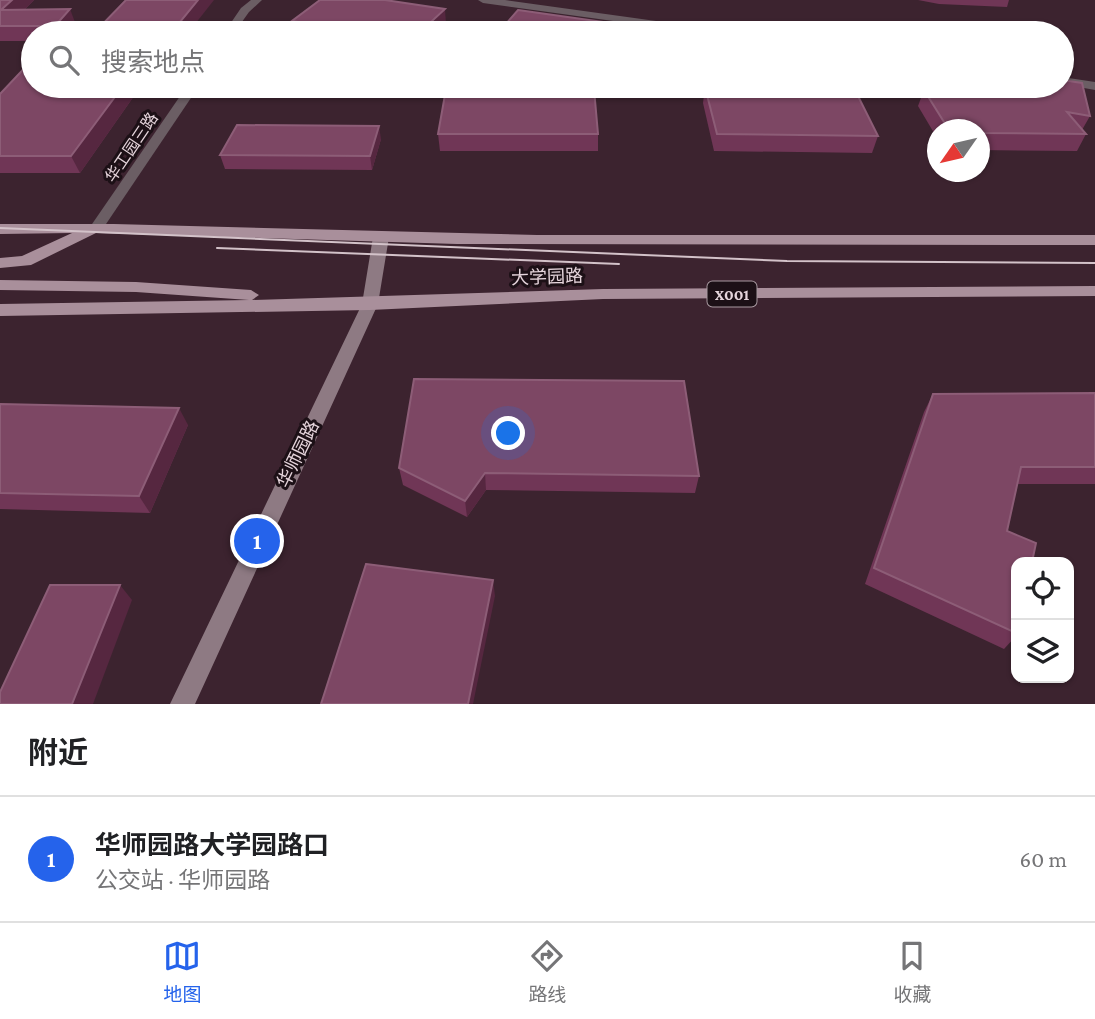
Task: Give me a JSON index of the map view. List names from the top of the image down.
{
  "streets": {
    "main road": ["大学园路", "X001", "华师园路"],
    "street": ["华工园三路"]
  },
  "crossings": [
    ["华工园三路", "大学园路"],
    ["大学园路", "华师园路"]
  ],
  "north": "bottom left",
  "page": {
    "search": "搜索地点",
    "pins": "1",
    "heading": "附近",
    "list": [
      {
        "mark": "1",
        "name": "华师园路大学园路口",
        "note": "公交站 · 华师园路",
        "value": "60 m"
      }
    ],
    "nav": ["地图", "路线", "收藏"]
  }
}
